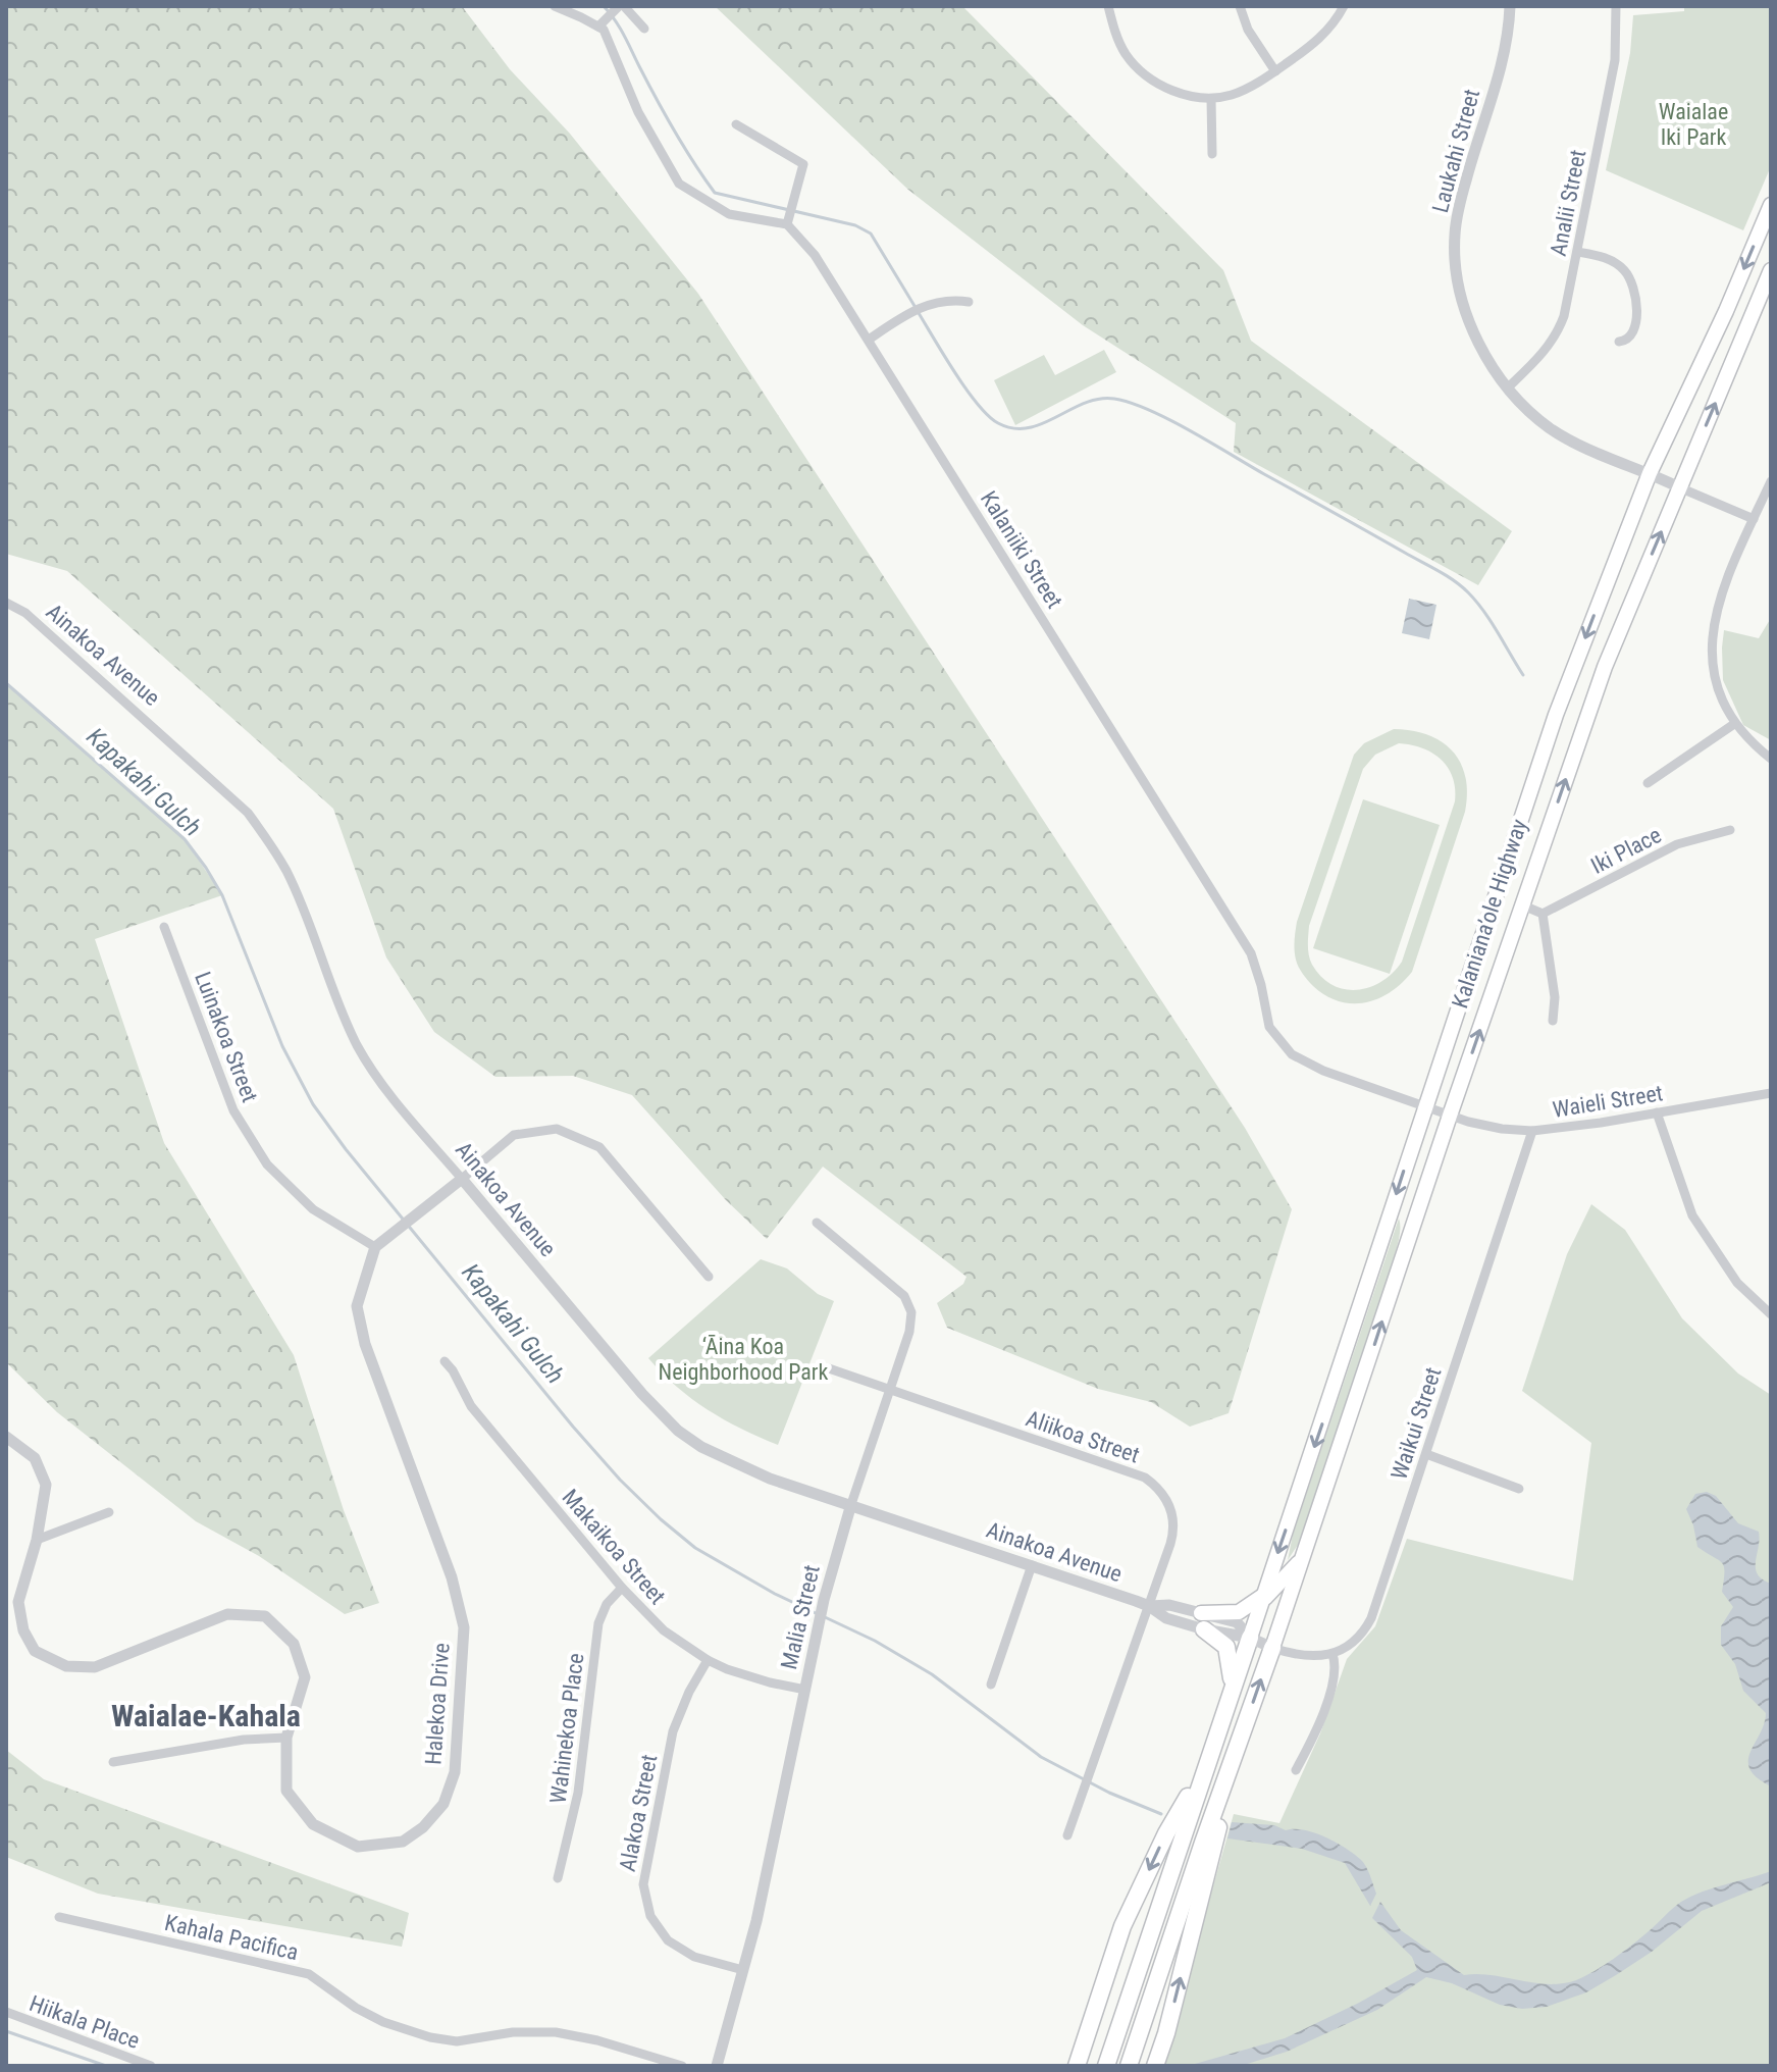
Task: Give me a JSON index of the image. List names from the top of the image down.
{
  "streets": {
    "highway": ["Kalaniana’ole Highway"],
    "street": [
      "Laukahi Street",
      "Analii Street",
      "Kalaniiki Street",
      "Ainakoa Avenue",
      "Iki Place",
      "Luinakoa Street",
      "Waieli Street",
      "Waikui Street",
      "Aliikoa Street",
      "Makaikoa Street",
      "Malia Street",
      "Halekoa Drive",
      "Wahinekoa Place",
      "Alakoa Street",
      "Kahala Pacifica",
      "Hiikala Place"
    ]
  },
  "crossings": [
    ["Laukahi Street", "Analii Street"],
    ["Laukahi Street", "Kalaniana’ole Highway"],
    ["Kalaniiki Street", "Kalaniana’ole Highway"],
    ["Kalaniiki Street", "Waieli Street"],
    ["Ainakoa Avenue", "Kalaniana’ole Highway"],
    ["Ainakoa Avenue", "Aliikoa Street"],
    ["Ainakoa Avenue", "Malia Street"],
    ["Kalaniana’ole Highway", "Waieli Street"],
    ["Luinakoa Street", "Halekoa Drive"],
    ["Waieli Street", "Waikui Street"],
    ["Aliikoa Street", "Malia Street"],
    ["Makaikoa Street", "Malia Street"],
    ["Makaikoa Street", "Wahinekoa Place"],
    ["Makaikoa Street", "Alakoa Street"],
    ["Malia Street", "Alakoa Street"]
  ],
  "districts": ["Waialae-Kahala"],
  "water": ["Kapakahi Gulch"],
  "parks": ["Waialae Iki Park", "‘Āina Koa Neighborhood Park"]
}
